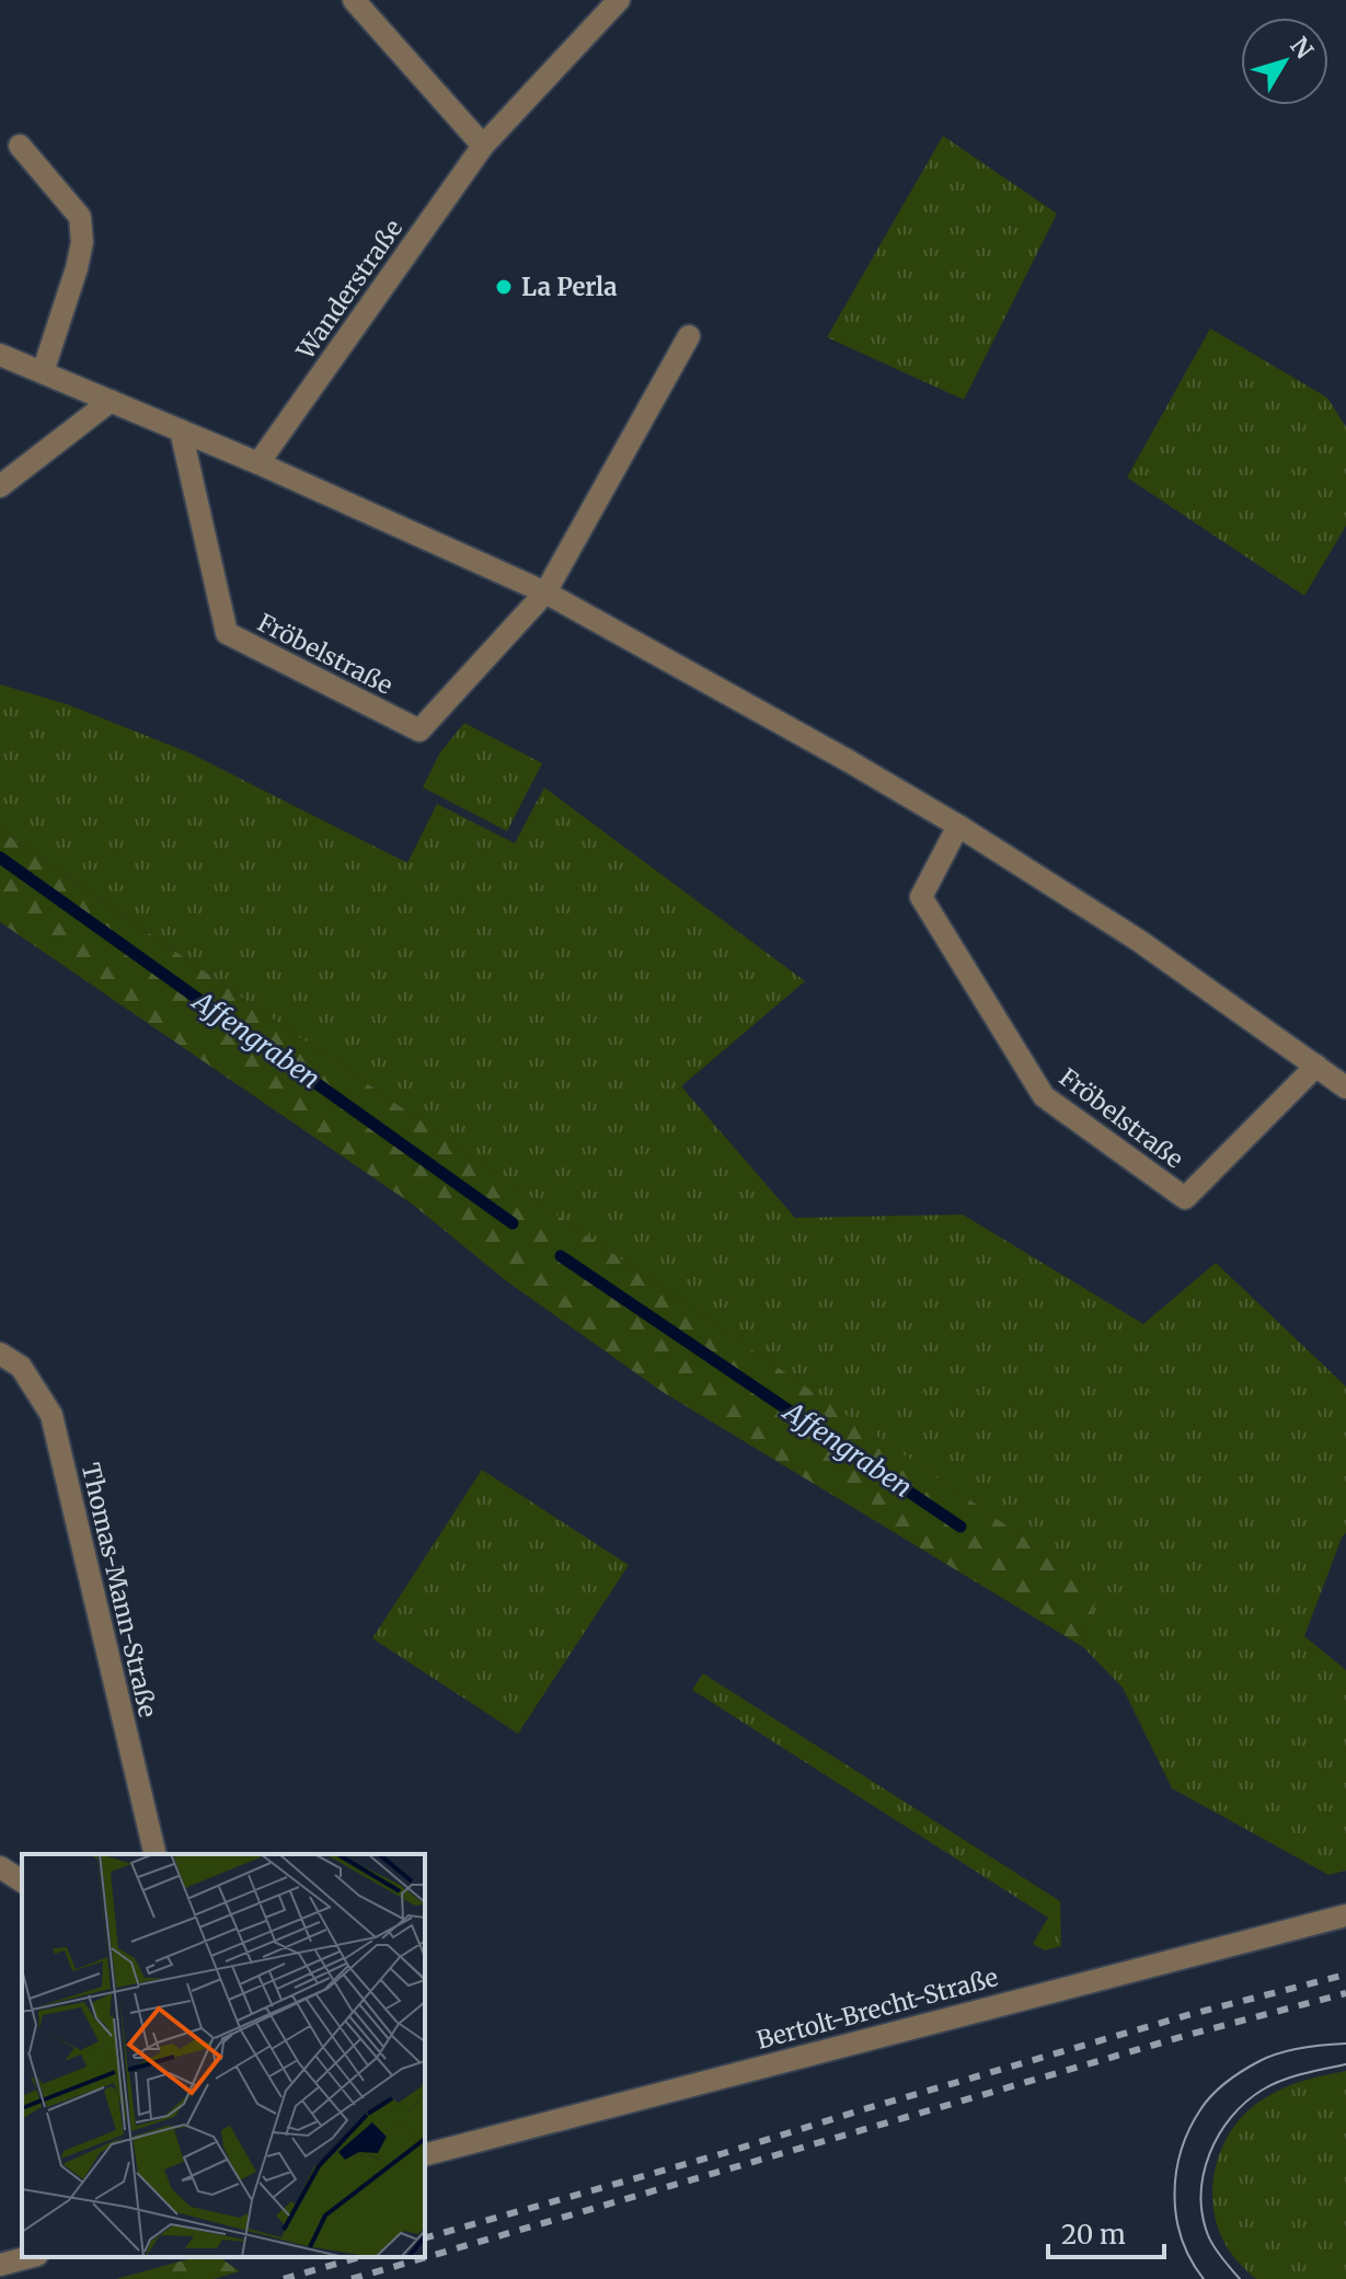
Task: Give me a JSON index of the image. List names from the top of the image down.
{
  "streets": {
    "street": [
      "Wanderstraße",
      "Fröbelstraße",
      "Thomas-Mann-Straße",
      "Bertolt-Brecht-Straße"
    ]
  },
  "water": ["Affengraben"],
  "places": ["La Perla"],
  "scale_bar": "20 m",
  "north": "top right"
}
